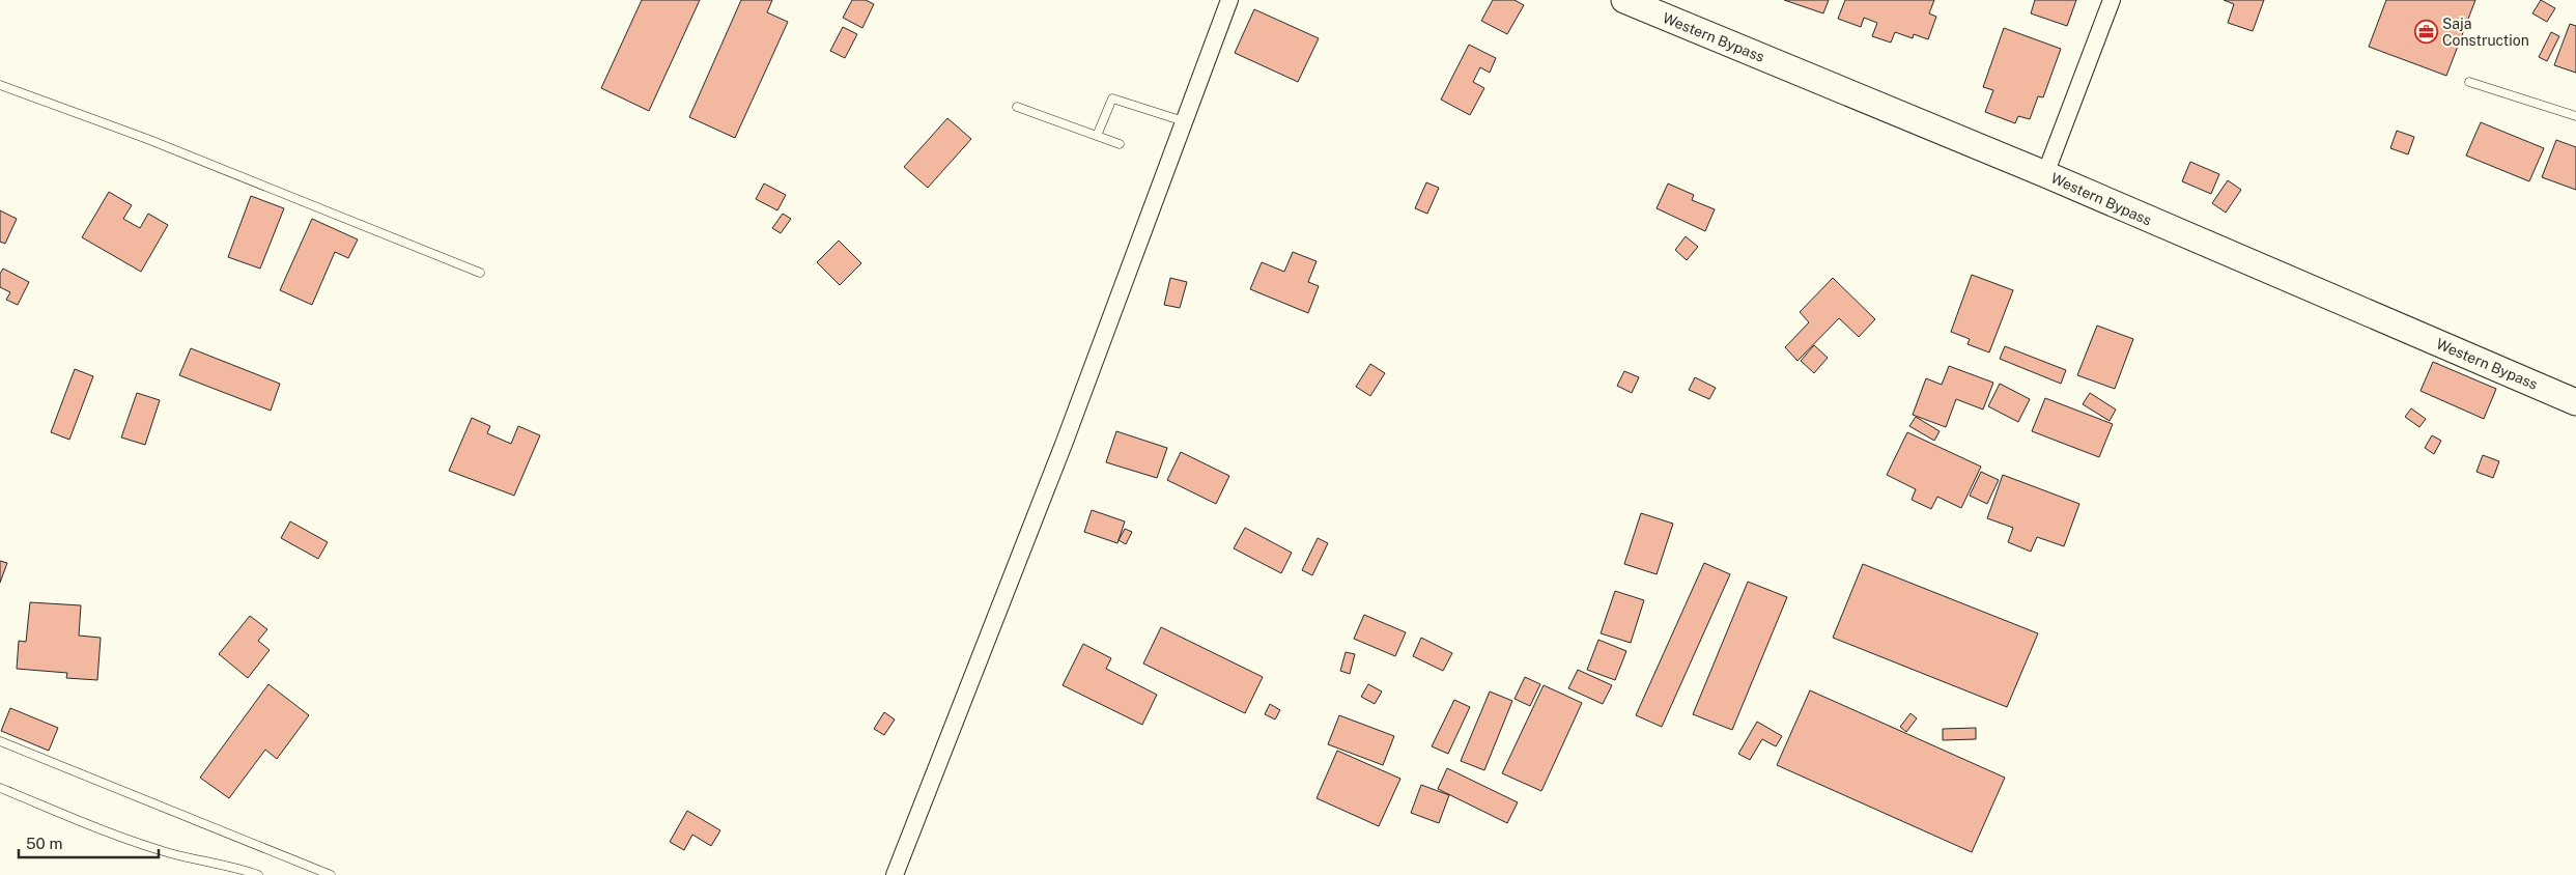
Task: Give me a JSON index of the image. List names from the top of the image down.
{
  "streets": {
    "main road": ["Western Bypass"]
  },
  "places": {
    "office": ["Saja Construction"]
  },
  "scale_bar": "50 m"
}
